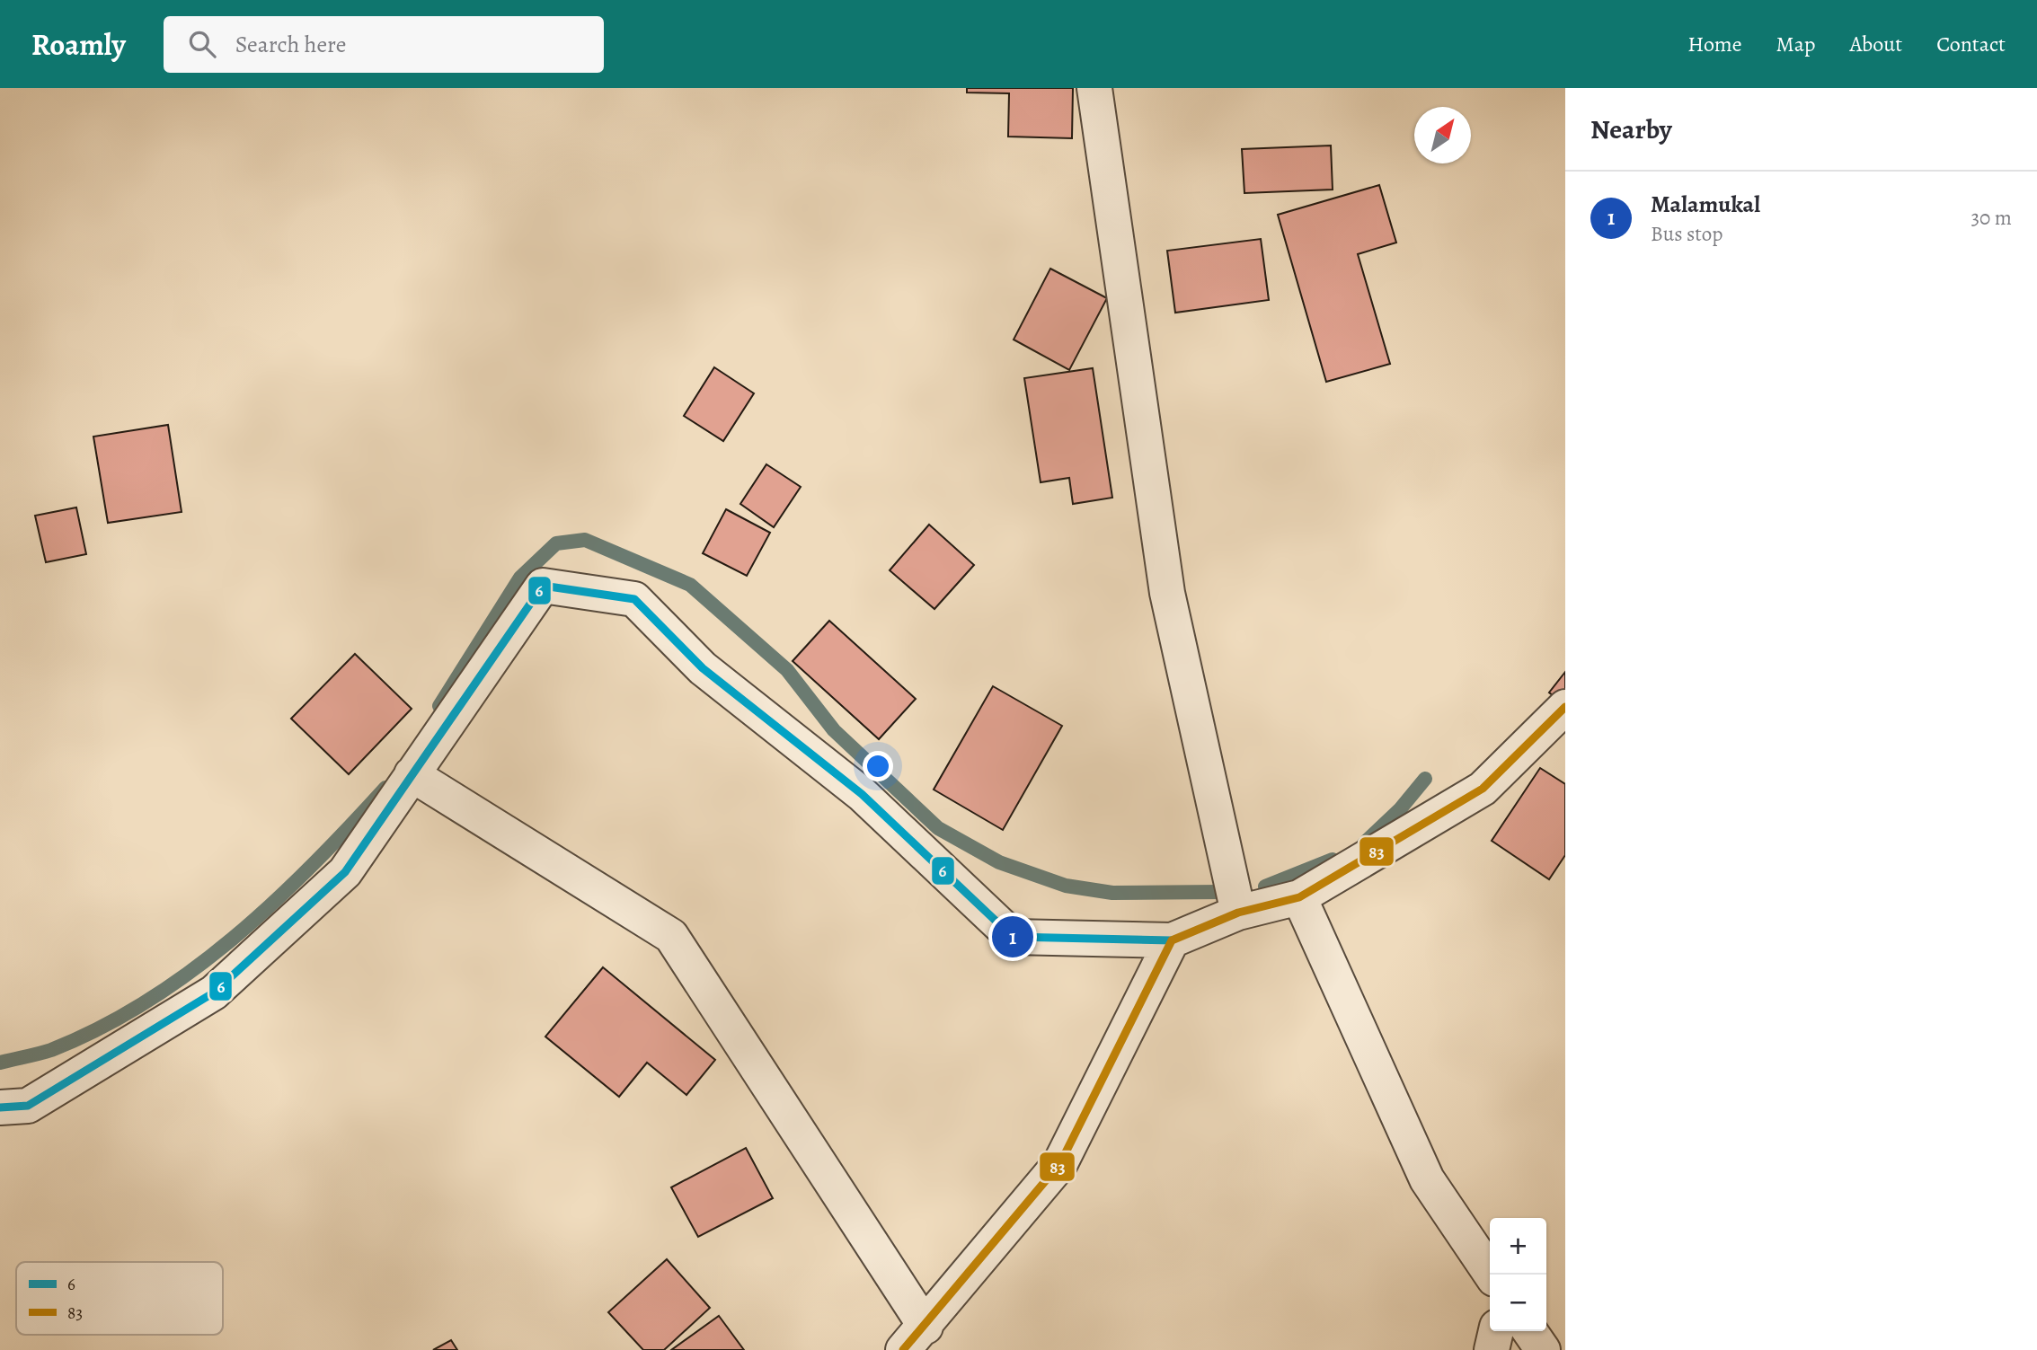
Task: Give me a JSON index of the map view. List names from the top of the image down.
{
  "lines": ["transit line 6", "transit line 83"],
  "legend": ["6", "83"],
  "north": "top right",
  "page": {
    "header": "Roamly",
    "search": "Search here",
    "nav": [
      "Home",
      "Map",
      "About",
      "Contact"
    ],
    "heading": "Nearby",
    "list": [
      {
        "mark": "1",
        "name": "Malamukal",
        "note": "Bus stop",
        "value": "30 m"
      }
    ],
    "pins": "1",
    "map_buttons": ["+", "−"]
  }
}
